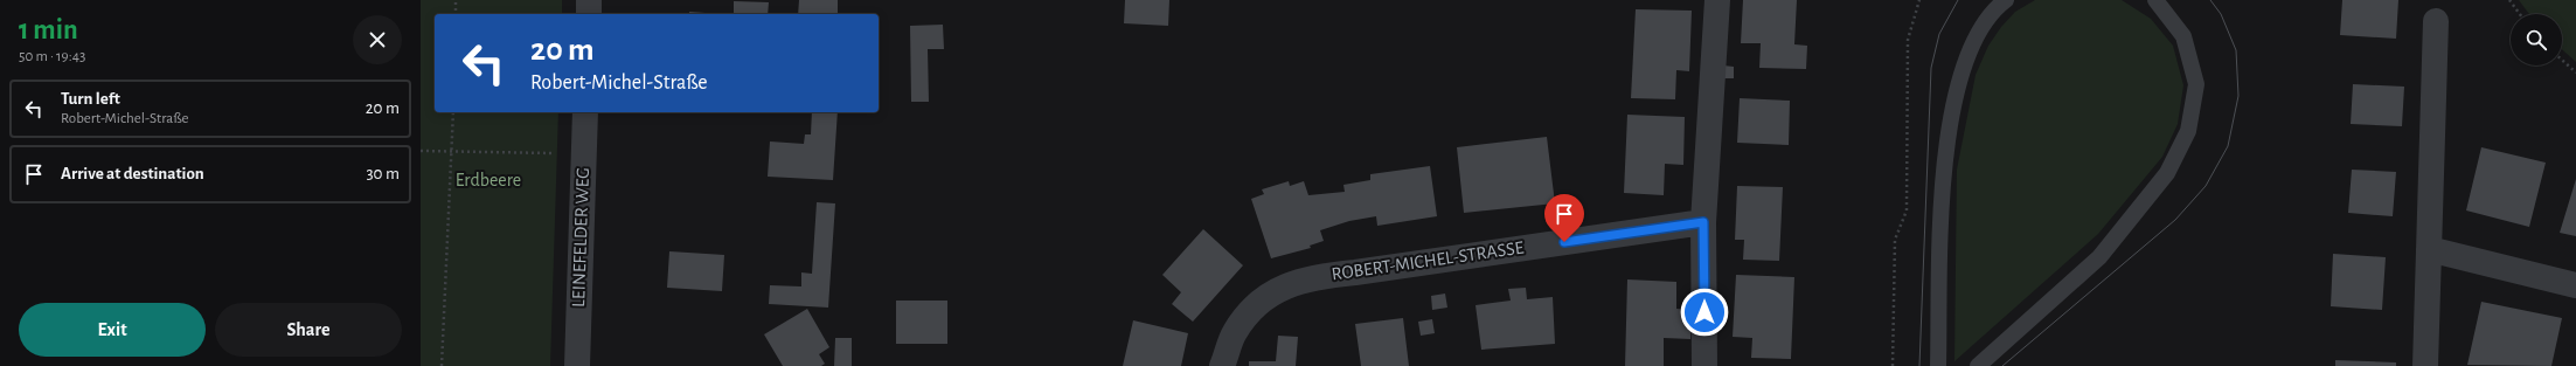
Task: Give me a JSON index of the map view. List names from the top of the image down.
{
  "streets": {
    "street": ["LEINEFELDER WEG", "ROBERT-MICHEL-STRASSE"]
  },
  "parks": ["Erdbeere"],
  "page": {
    "heading": ["1 min", "50 m · 19:43"],
    "turn": ["20 m", "Robert-Michel-Straße"],
    "list": [
      {
        "name": "Turn left",
        "note": "Robert-Michel-Straße",
        "value": "20 m"
      },
      {
        "name": "Arrive at destination",
        "value": "30 m"
      }
    ],
    "buttons": ["Exit", "Share"]
  }
}
